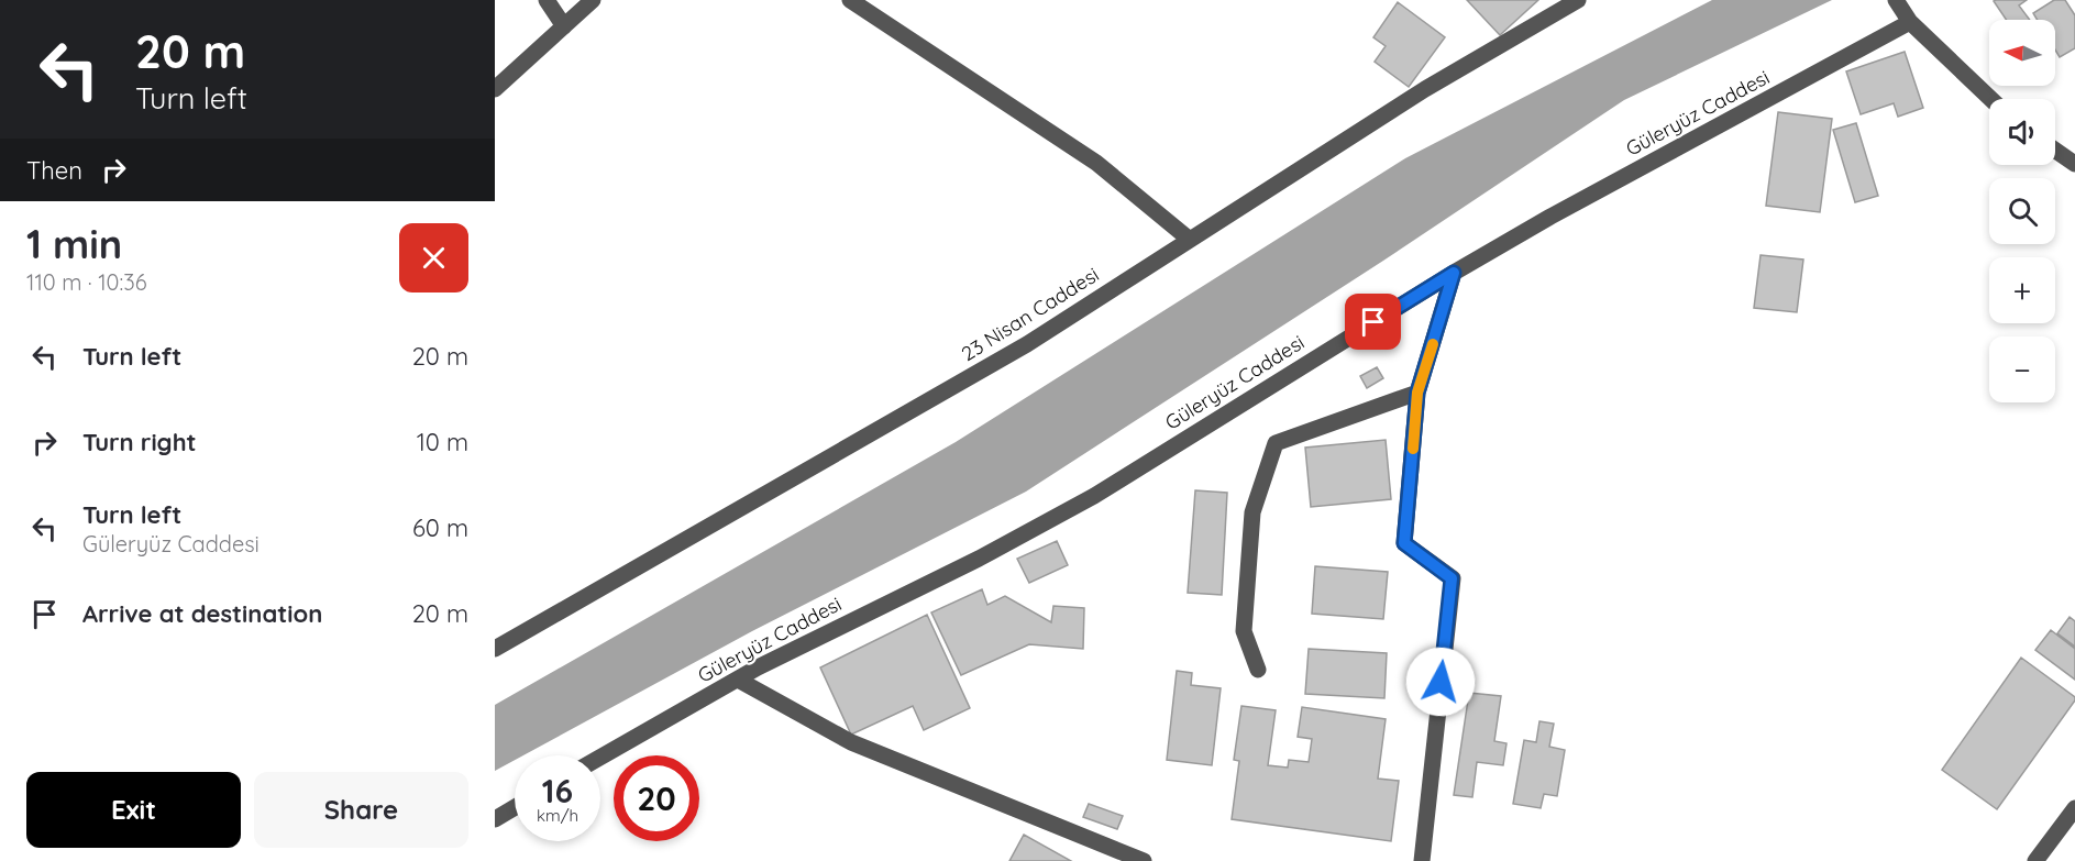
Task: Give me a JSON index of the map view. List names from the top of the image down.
{
  "streets": {
    "street": ["Güleryüz Caddesi", "23 Nisan Caddesi"]
  },
  "north": "left",
  "page": {
    "turn": ["20 m", "Turn left"],
    "map_buttons": ["+", "−"],
    "then": "Then",
    "heading": ["1 min", "110 m · 10:36"],
    "list": [
      {
        "name": "Turn left",
        "value": "20 m"
      },
      {
        "name": "Turn right",
        "value": "10 m"
      },
      {
        "name": "Turn left",
        "note": "Güleryüz Caddesi",
        "value": "60 m"
      },
      {
        "name": "Arrive at destination",
        "value": "20 m"
      }
    ],
    "speed": "16 km/h",
    "limit": "20",
    "buttons": ["Exit", "Share"]
  }
}
